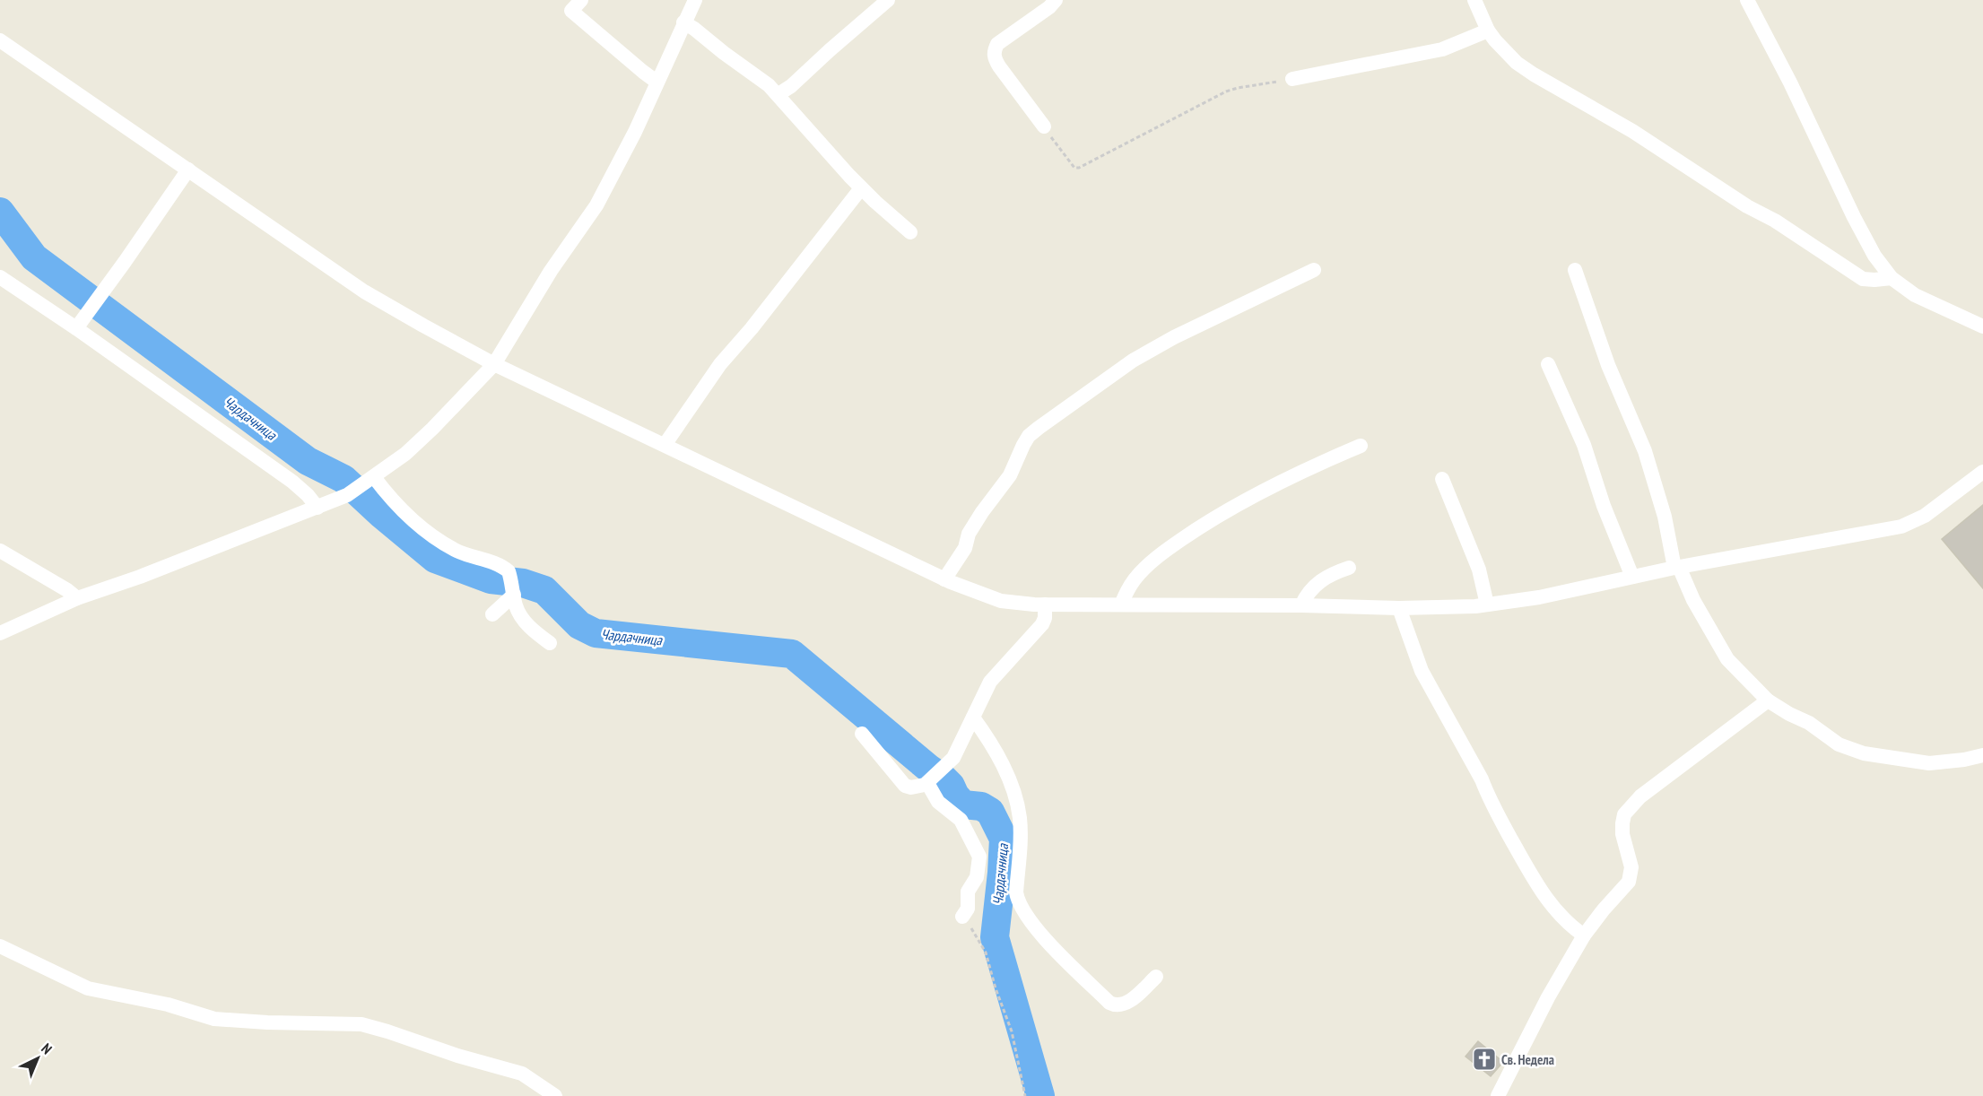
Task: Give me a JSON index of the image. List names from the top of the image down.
{
  "water": ["Чардачница"],
  "places": {
    "church": ["Св. Недела"]
  },
  "north": "top right"
}
